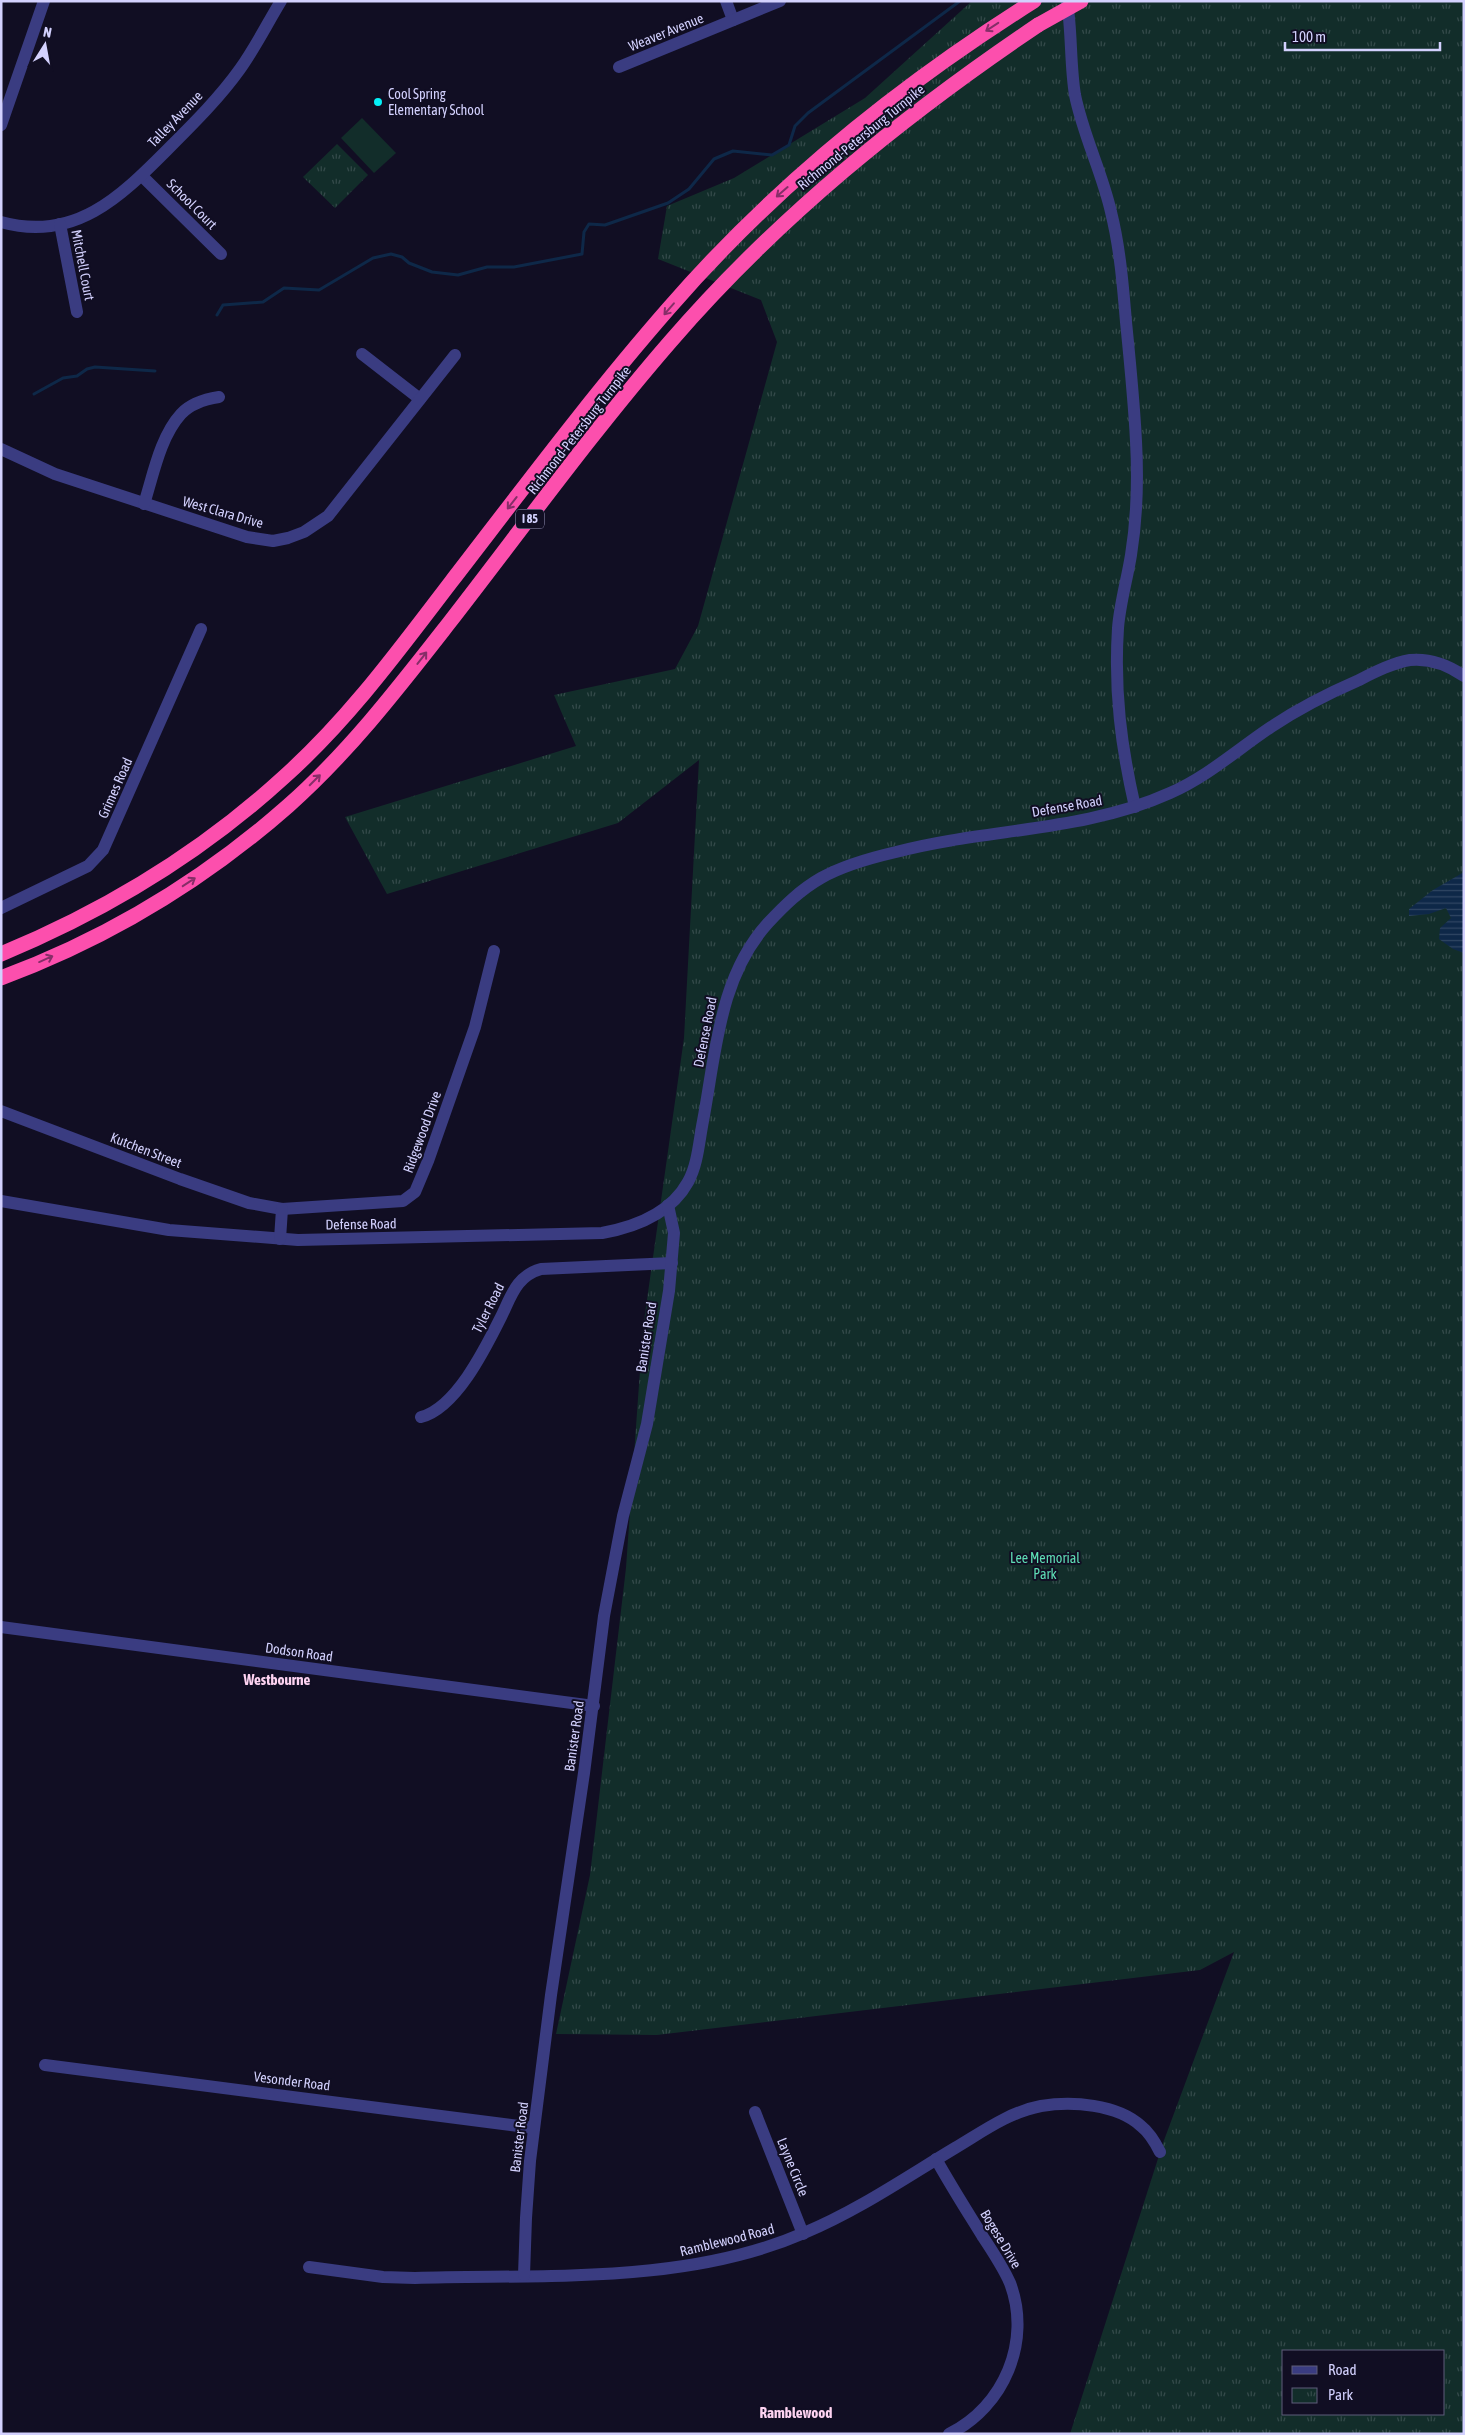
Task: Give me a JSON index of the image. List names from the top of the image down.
{
  "streets": {
    "highway": ["Richmond-Petersburg Turnpike", "I 85"],
    "street": [
      "Weaver Avenue",
      "Talley Avenue",
      "School Court",
      "Mitchell Court",
      "West Clara Drive",
      "Grimes Road",
      "Defense Road",
      "Ridgewood Drive",
      "Kutchen Street",
      "Tyler Road",
      "Banister Road",
      "Dodson Road",
      "Vesonder Road",
      "Layne Circle",
      "Bogese Drive",
      "Ramblewood Road"
    ]
  },
  "crossings": [
    ["Talley Avenue", "School Court"],
    ["Talley Avenue", "Mitchell Court"],
    ["Defense Road", "Banister Road"],
    ["Ridgewood Drive", "Kutchen Street"],
    ["Tyler Road", "Banister Road"],
    ["Banister Road", "Dodson Road"],
    ["Banister Road", "Vesonder Road"],
    ["Banister Road", "Ramblewood Road"],
    ["Layne Circle", "Ramblewood Road"],
    ["Bogese Drive", "Ramblewood Road"]
  ],
  "districts": ["Westbourne", "Ramblewood"],
  "parks": ["Lee Memorial Park"],
  "places": ["Cool Spring Elementary School"],
  "legend": ["Road", "Park"],
  "scale_bar": "100 m",
  "north": "top"
}
